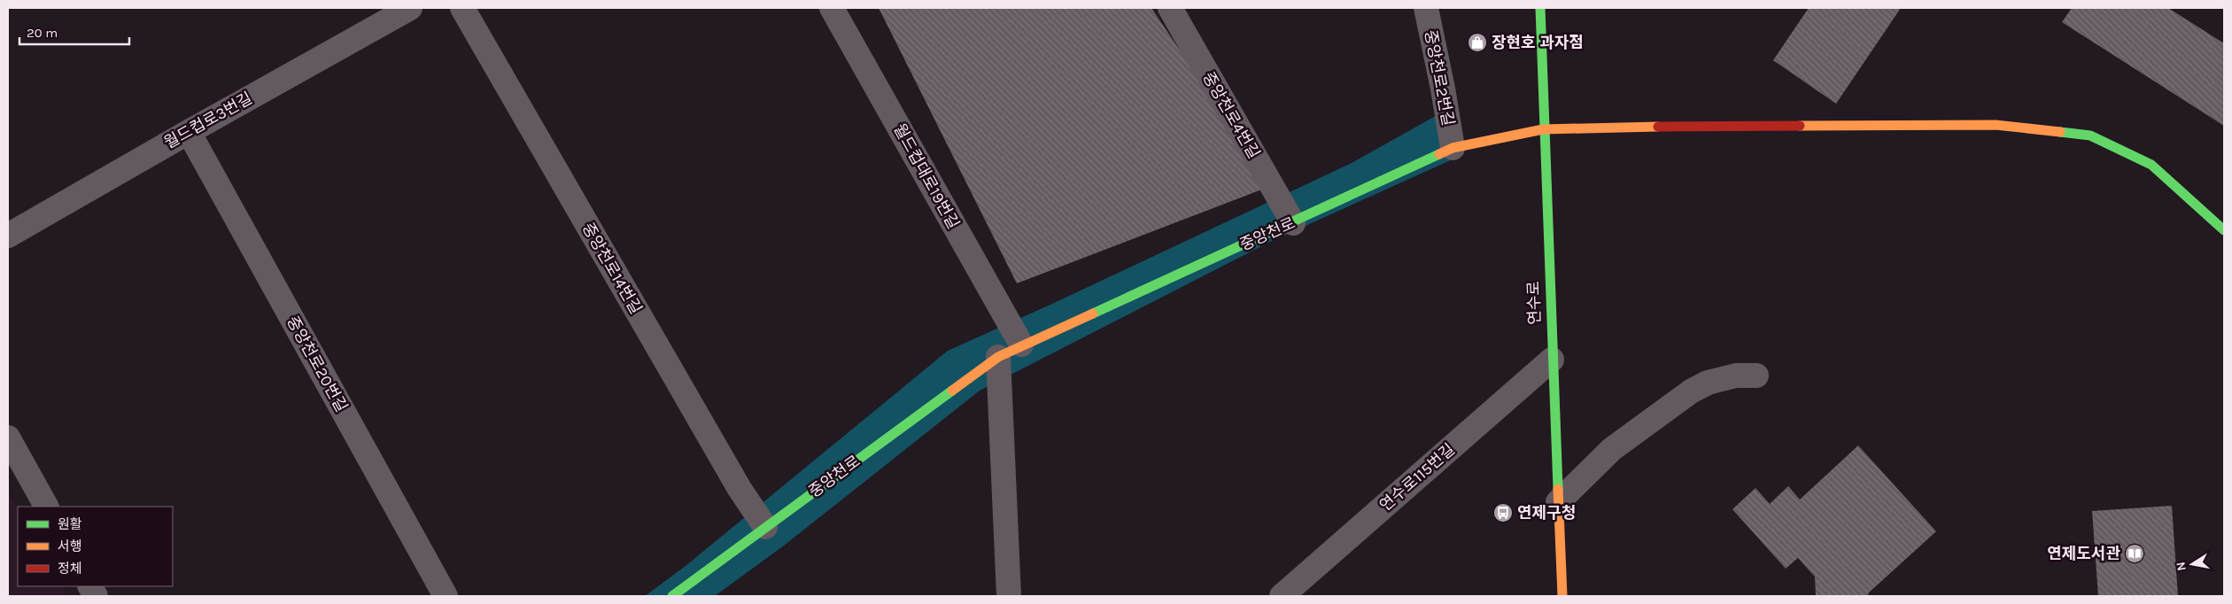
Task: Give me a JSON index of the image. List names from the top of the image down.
{
  "streets": {
    "street": [
      "중앙천로2번길",
      "중앙천로4번길",
      "월드컵로3번길",
      "월드컵대로19번길",
      "중앙천로",
      "중앙천로14번길",
      "연수로",
      "중앙천로20번길",
      "연수로115번길"
    ]
  },
  "crossings": [
    ["중앙천로2번길", "중앙천로"],
    ["중앙천로4번길", "중앙천로"],
    ["월드컵로3번길", "중앙천로20번길"],
    ["월드컵대로19번길", "중앙천로"],
    ["중앙천로", "중앙천로14번길"],
    ["중앙천로", "연수로"],
    ["연수로", "연수로115번길"]
  ],
  "places": {
    "shop": ["장현호 과자점"],
    "bus stop": ["연제구청"],
    "library": ["연제도서관"]
  },
  "legend": ["원활", "서행", "정체"],
  "scale_bar": "20 m",
  "north": "left"
}
